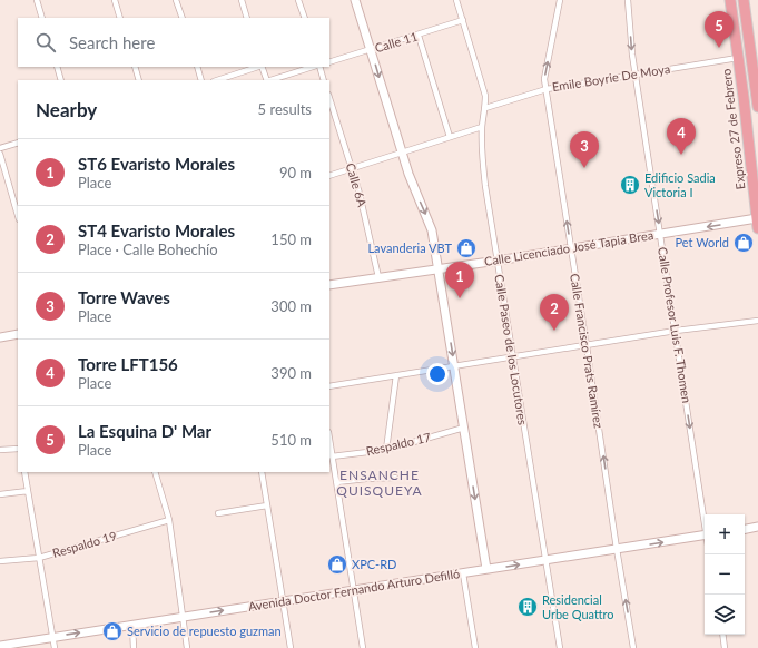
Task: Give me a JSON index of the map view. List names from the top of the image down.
{
  "streets": {
    "highway": ["Expreso 27 de Febrero"],
    "street": [
      "Calle 11",
      "Emile Boyrie De Moya",
      "Calle 6A",
      "Calle Licenciado José Tapia Brea",
      "Calle Profesor Luis F. Thomen",
      "Calle Paseo de los Locutores",
      "Calle Francisco Prats Ramírez",
      "Respaldo 17",
      "Respaldo 19",
      "Avenida Doctor Fernando Arturo Defilló"
    ]
  },
  "crossings": [
    ["Calle 11", "Calle Paseo de los Locutores"],
    ["Emile Boyrie De Moya", "Expreso 27 de Febrero"],
    ["Emile Boyrie De Moya", "Calle Profesor Luis F. Thomen"],
    ["Emile Boyrie De Moya", "Calle Paseo de los Locutores"],
    ["Emile Boyrie De Moya", "Calle Francisco Prats Ramírez"],
    ["Expreso 27 de Febrero", "Calle Licenciado José Tapia Brea"],
    ["Calle 6A", "Calle Licenciado José Tapia Brea"],
    ["Calle Licenciado José Tapia Brea", "Calle Profesor Luis F. Thomen"],
    ["Calle Licenciado José Tapia Brea", "Calle Paseo de los Locutores"],
    ["Calle Licenciado José Tapia Brea", "Calle Francisco Prats Ramírez"],
    ["Calle Paseo de los Locutores", "Avenida Doctor Fernando Arturo Defilló"],
    ["Calle Francisco Prats Ramírez", "Avenida Doctor Fernando Arturo Defilló"]
  ],
  "one_way": ["Calle Profesor Luis F. Thomen", "Calle Francisco Prats Ramírez", "Avenida Doctor Fernando Arturo Defilló"],
  "districts": ["ENSANCHE QUISQUEYA"],
  "places": {
    "building": ["Edificio Sadia Victoria I", "Residencial Urbe Quattro"],
    "shop": [
      "Pet World",
      "Lavanderia VBT",
      "XPC-RD",
      "Servicio de repuesto guzman"
    ]
  },
  "page": {
    "pins": [
      "5",
      "4",
      "3",
      "1",
      "2"
    ],
    "search": "Search here",
    "heading": ["Nearby", "5 results"],
    "list": [
      {
        "mark": "1",
        "name": "ST6 Evaristo Morales",
        "note": "Place",
        "value": "90 m"
      },
      {
        "mark": "2",
        "name": "ST4 Evaristo Morales",
        "note": "Place · Calle Bohechío",
        "value": "150 m"
      },
      {
        "mark": "3",
        "name": "Torre Waves",
        "note": "Place",
        "value": "300 m"
      },
      {
        "mark": "4",
        "name": "Torre LFT156",
        "note": "Place",
        "value": "390 m"
      },
      {
        "mark": "5",
        "name": "La Esquina D' Mar",
        "note": "Place",
        "value": "510 m"
      }
    ],
    "map_buttons": ["+", "−"]
  }
}
